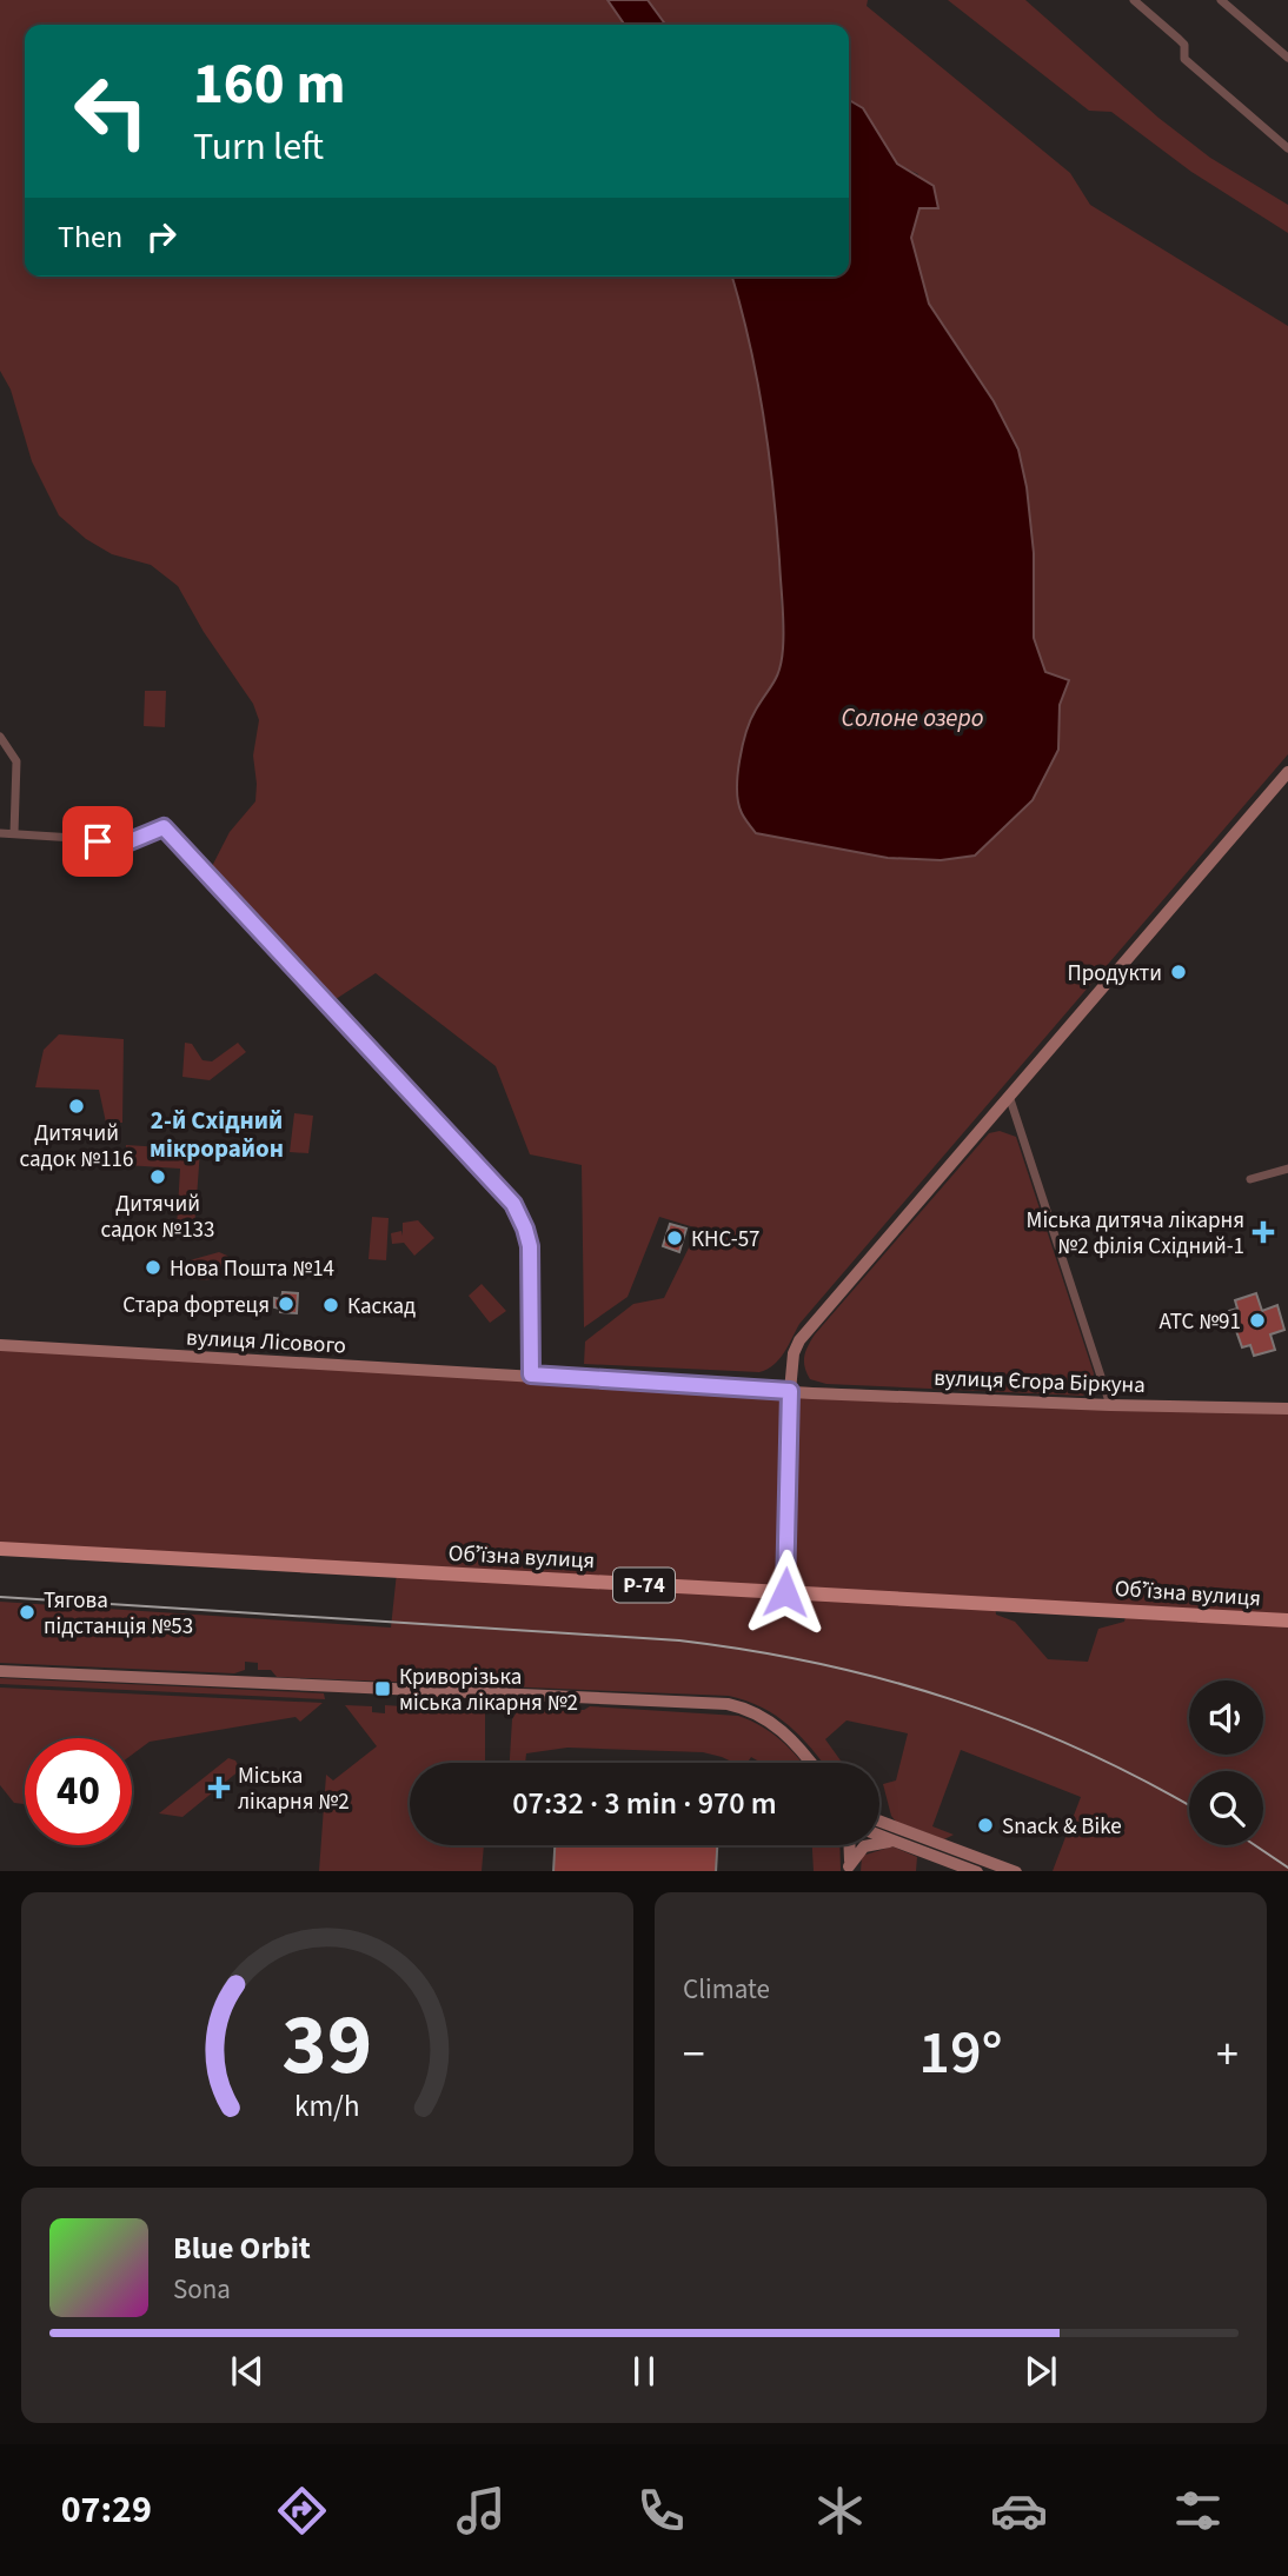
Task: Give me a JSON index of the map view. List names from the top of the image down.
{
  "streets": {
    "main road": ["Обʼїзна вулиця", "Р-74"],
    "street": ["вулиця Лісового", "вулиця Єгора Біркуна"]
  },
  "crossings": [
    ["вулиця Лісового", "вулиця Єгора Біркуна"]
  ],
  "districts": ["2-й Східний мікрорайон"],
  "water": ["Солоне озеро"],
  "places": {
    "other": [
      "Продукти",
      "Дитячий садок №116",
      "Дитячий садок №133",
      "КНС-57",
      "Нова Пошта №14",
      "Стара фортеця",
      "Каскад",
      "АТС №91",
      "Тягова підстанція №53",
      "Snack & Bike"
    ],
    "health": ["Міська дитяча лікарня №2 філія Східний-1", "Міська лікарня №2"],
    "transit": ["Криворізька міська лікарня №2"]
  },
  "page": {
    "turn": ["160 m", "Turn left"],
    "then": "Then",
    "limit": "40",
    "trip": "07:32 · 3 min · 970 m",
    "tile": "Climate",
    "heat": ["−", "19°", "+"],
    "song": ["Blue Orbit", "Sona"],
    "tabs": "07:29",
    "gauge": ["39", "km/h"]
  }
}
